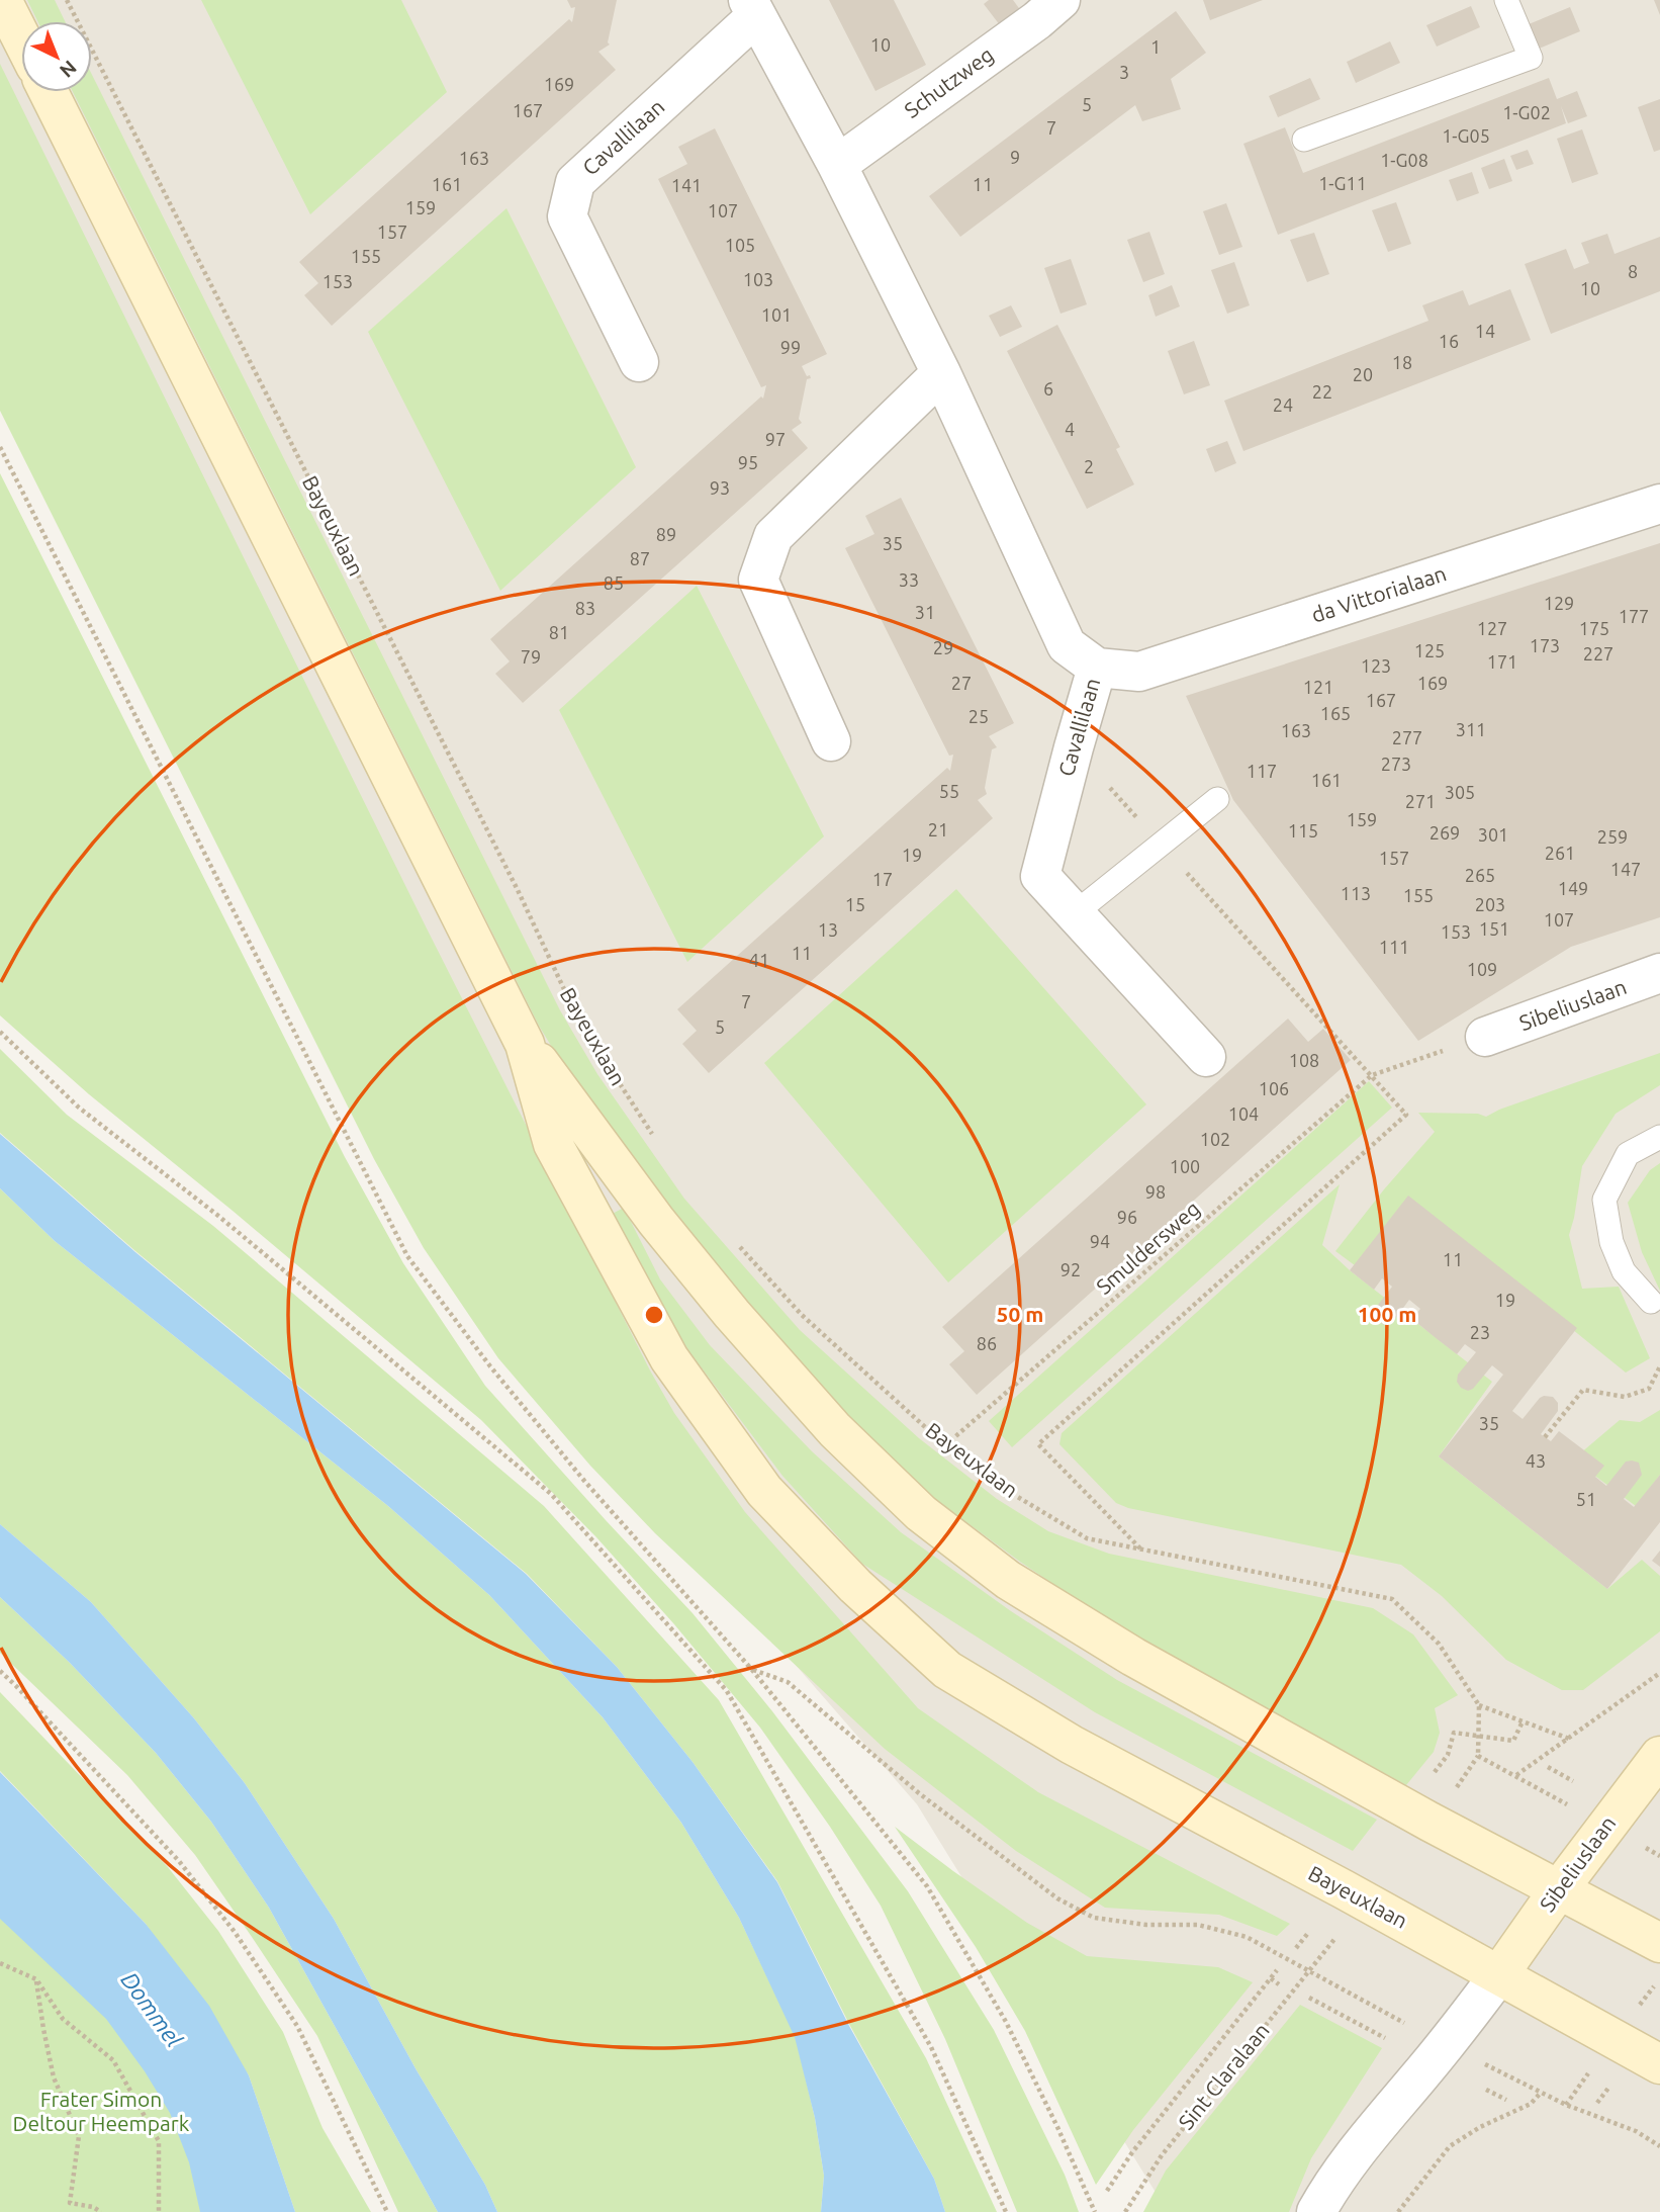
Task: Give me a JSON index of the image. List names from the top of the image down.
{
  "streets": {
    "main road": ["Bayeuxlaan", "Sibeliuslaan"],
    "street": ["Schutzweg", "Cavallilaan", "da Vittorialaan"],
    "path": ["Smuldersweg", "Sint Claralaan"]
  },
  "crossings": [
    ["Schutzweg", "Cavallilaan"],
    ["Cavallilaan", "da Vittorialaan"],
    ["Bayeuxlaan", "Sibeliuslaan"],
    ["Bayeuxlaan", "Smuldersweg"],
    ["Sibeliuslaan", "Smuldersweg"]
  ],
  "water": ["Dommel"],
  "parks": ["Frater Simon Deltour Heempark"],
  "house_numbers": [
    "10",
    "1",
    "3",
    "169",
    "5",
    "167",
    "1-G02",
    "7",
    "1-G05",
    "9",
    "163",
    "1-G08",
    "1-G11",
    "161",
    "11",
    "141",
    "159",
    "107",
    "157",
    "105",
    "155",
    "8",
    "103",
    "153",
    "10",
    "101",
    "14",
    "16",
    "99",
    "18",
    "20",
    "6",
    "22",
    "24",
    "4",
    "97",
    "95",
    "2",
    "93",
    "89",
    "35",
    "87",
    "33",
    "85",
    "129",
    "83",
    "31",
    "177",
    "127",
    "175",
    "81",
    "173",
    "29",
    "125",
    "227",
    "79",
    "171",
    "123",
    "27",
    "169",
    "121",
    "167",
    "165",
    "25",
    "311",
    "163",
    "277",
    "273",
    "117",
    "161",
    "55",
    "305",
    "271",
    "159",
    "21",
    "115",
    "269",
    "301",
    "259",
    "261",
    "19",
    "157",
    "147",
    "265",
    "17",
    "149",
    "113",
    "155",
    "15",
    "203",
    "107",
    "151",
    "13",
    "153",
    "111",
    "11",
    "41",
    "109",
    "7",
    "5",
    "108",
    "106",
    "104",
    "102",
    "100",
    "98",
    "96",
    "94",
    "11",
    "92",
    "19",
    "23",
    "86",
    "35",
    "43",
    "51"
  ],
  "north": "bottom right",
  "rings": ["50 m", "100 m"]
}
